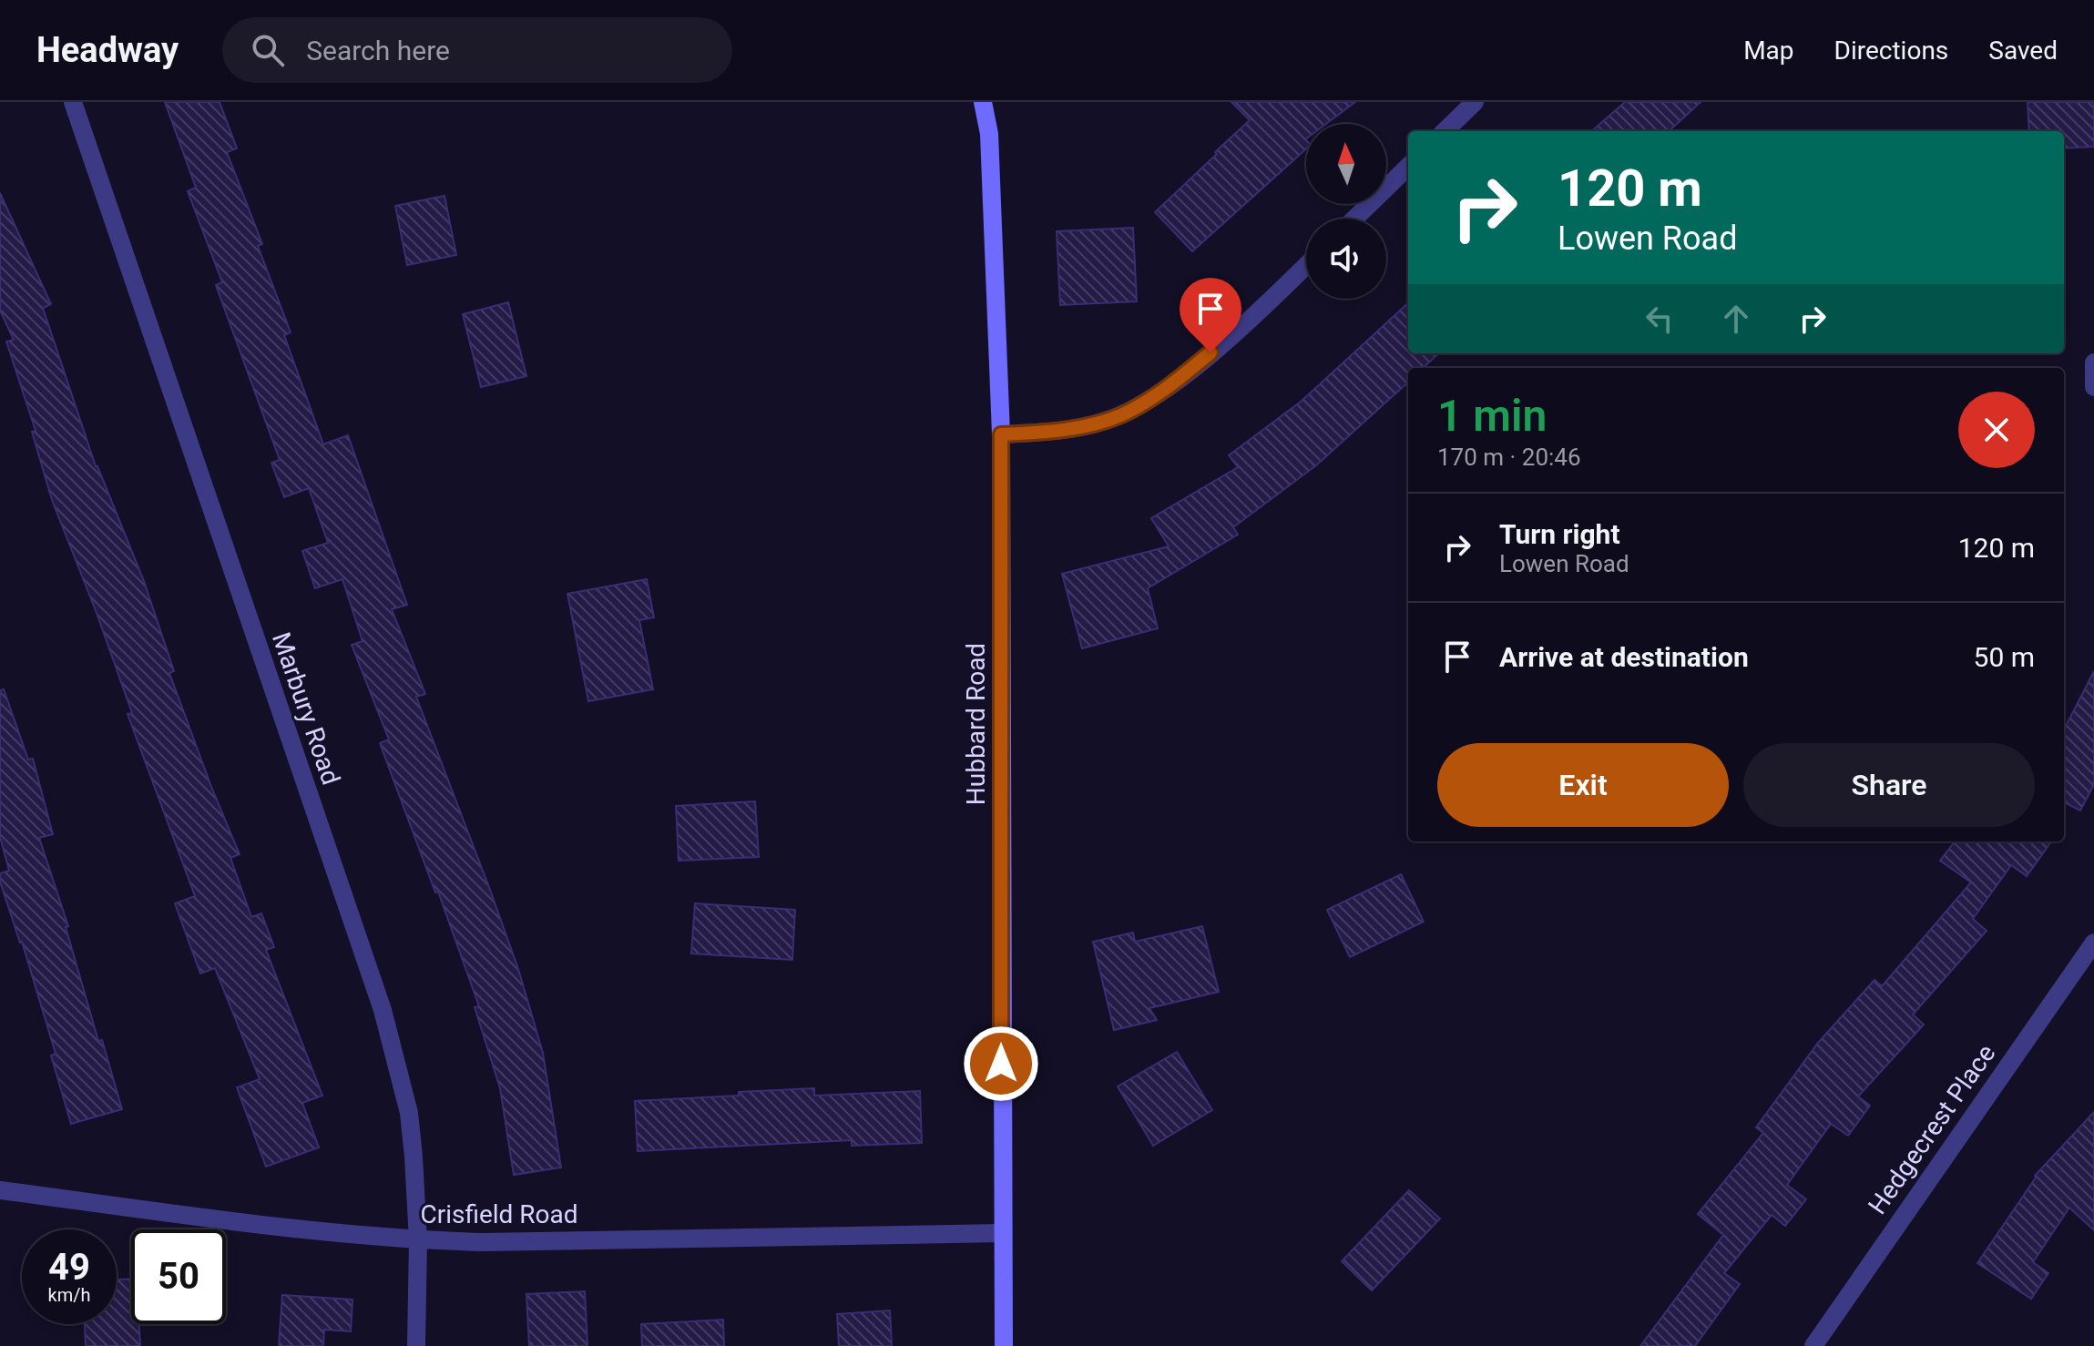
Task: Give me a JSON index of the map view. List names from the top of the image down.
{
  "streets": {
    "main road": ["Hubbard Road"],
    "street": ["Marbury Road", "Hedgecrest Place", "Crisfield Road"]
  },
  "crossings": [
    ["Marbury Road", "Crisfield Road"],
    ["Hubbard Road", "Crisfield Road"]
  ],
  "north": "top",
  "page": {
    "header": "Headway",
    "search": "Search here",
    "nav": ["Map", "Directions", "Saved"],
    "turn": ["120 m", "Lowen Road"],
    "heading": ["1 min", "170 m · 20:46"],
    "list": [
      {
        "name": "Turn right",
        "note": "Lowen Road",
        "value": "120 m"
      },
      {
        "name": "Arrive at destination",
        "value": "50 m"
      }
    ],
    "buttons": ["Exit", "Share"],
    "speed": "49 km/h",
    "limit": "50"
  }
}
